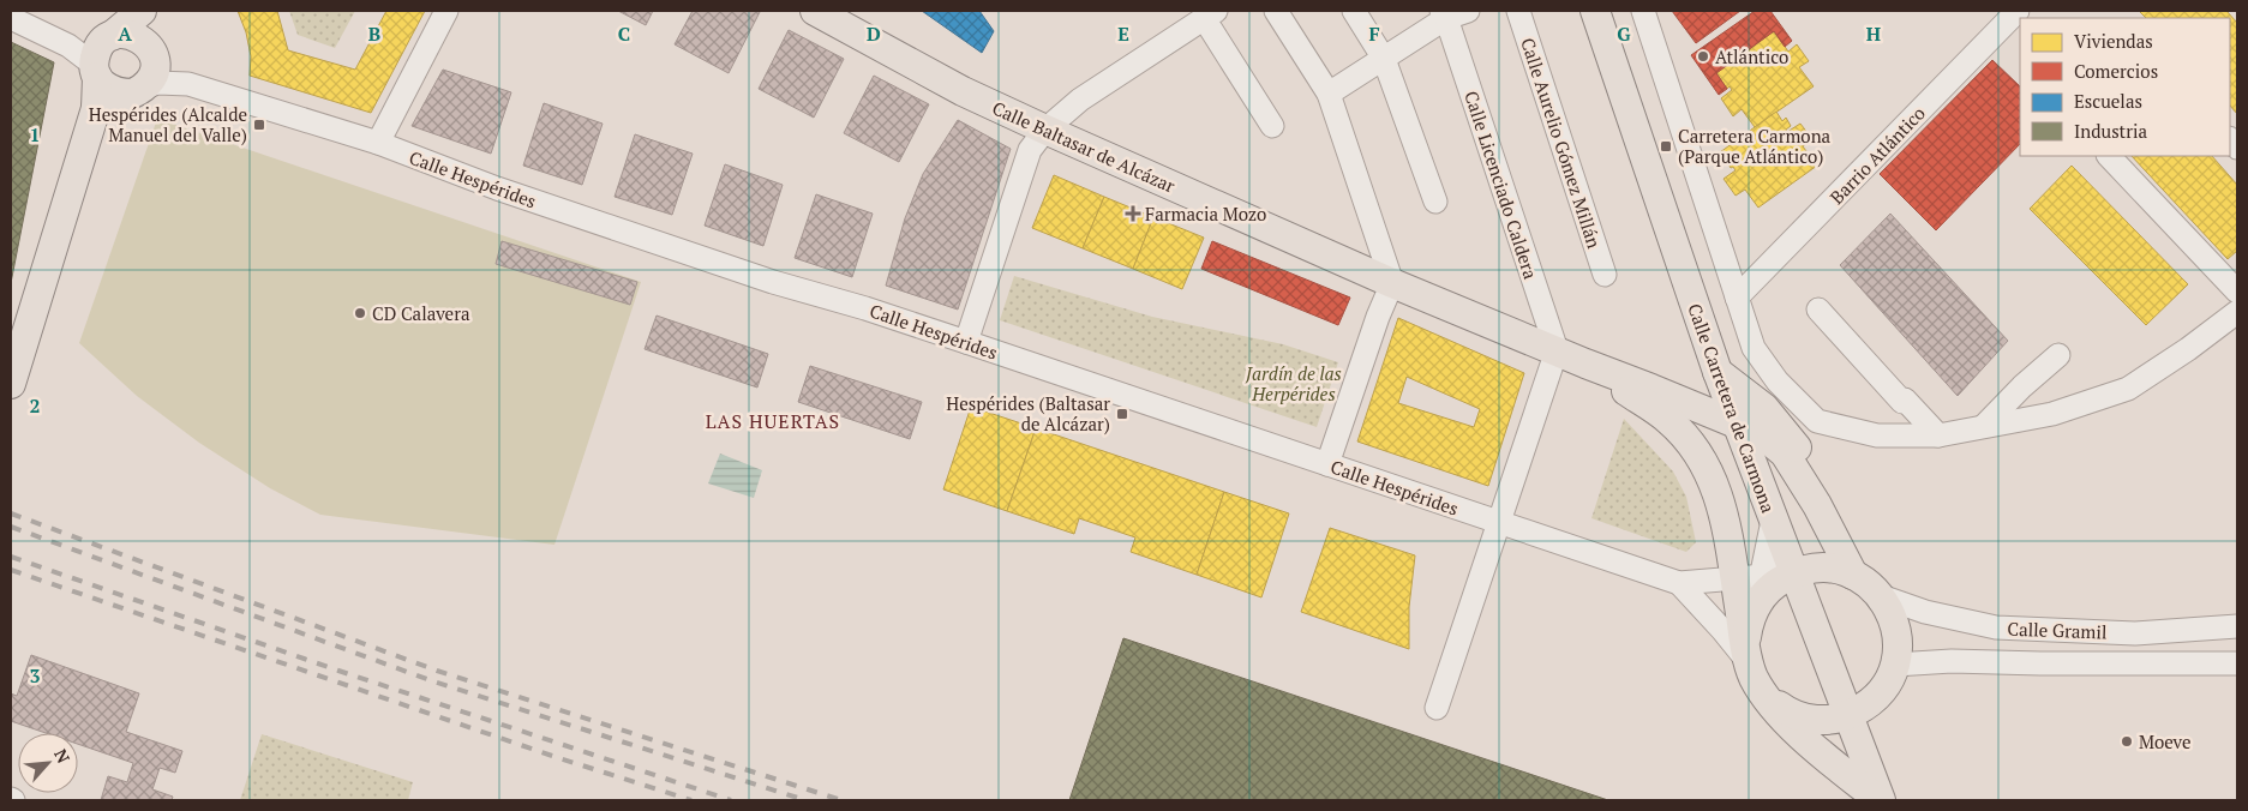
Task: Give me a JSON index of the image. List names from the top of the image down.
{
  "streets": {
    "main road": ["Calle Baltasar de Alcázar", "Calle Carretera de Carmona"],
    "street": [
      "Calle Aurelio Gómez Millán",
      "Barrio Atlántico",
      "Calle Hespérides",
      "Calle Licenciado Caldera",
      "Calle Gramil"
    ]
  },
  "crossings": [
    ["Calle Baltasar de Alcázar", "Calle Licenciado Caldera"]
  ],
  "districts": ["LAS HUERTAS"],
  "parks": ["Jardín de las Herpérides"],
  "places": {
    "other": ["Atlántico", "CD Calavera", "Moeve"],
    "transit": ["Hespérides (Alcalde Manuel del Valle)", "Carretera Carmona (Parque Atlántico)", "Hespérides (Baltasar de Alcázar)"],
    "health": ["Farmacia Mozo"]
  },
  "legend": [
    "Viviendas",
    "Comercios",
    "Escuelas",
    "Industria"
  ],
  "north": "top right",
  "grid": {
    "columns": [
      "A",
      "B",
      "C",
      "D",
      "E",
      "F",
      "G",
      "H"
    ],
    "rows": ["1", "2", "3"]
  }
}
